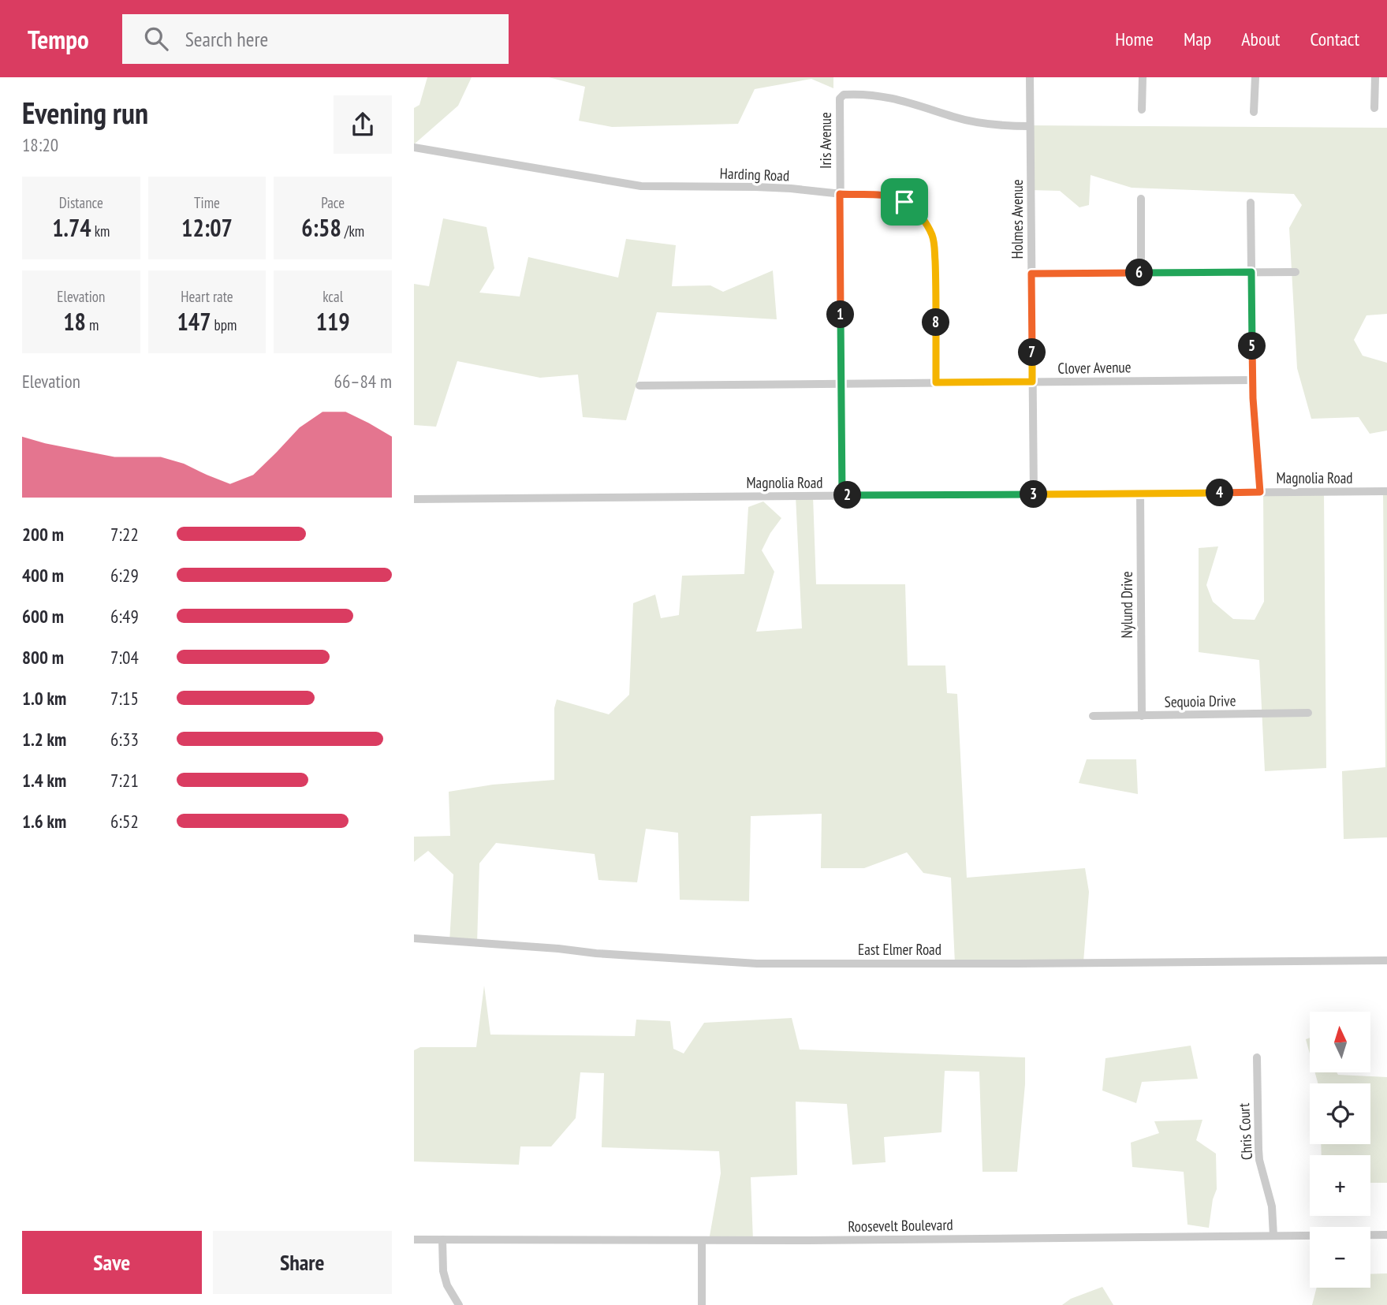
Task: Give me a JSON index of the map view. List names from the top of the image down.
{
  "streets": {
    "street": [
      "Iris Avenue",
      "Harding Road",
      "Holmes Avenue",
      "Clover Avenue",
      "Magnolia Road",
      "Nylund Drive",
      "Sequoia Drive",
      "East Elmer Road",
      "Chris Court",
      "Roosevelt Boulevard"
    ]
  },
  "crossings": [
    ["Iris Avenue", "Harding Road"],
    ["Iris Avenue", "Holmes Avenue"],
    ["Iris Avenue", "Clover Avenue"],
    ["Iris Avenue", "Magnolia Road"],
    ["Harding Road", "Clover Avenue"],
    ["Holmes Avenue", "Clover Avenue"],
    ["Holmes Avenue", "Magnolia Road"],
    ["Magnolia Road", "Nylund Drive"],
    ["Nylund Drive", "Sequoia Drive"],
    ["Chris Court", "Roosevelt Boulevard"]
  ],
  "north": "top",
  "page": {
    "header": "Tempo",
    "search": "Search here",
    "nav": [
      "Home",
      "Map",
      "About",
      "Contact"
    ],
    "heading": ["Evening run", "18:20"],
    "stats": [
      ["Distance", "1.74 km"],
      ["Time", "12:07"],
      ["Pace", "6:58 /km"],
      ["Elevation", "18 m"],
      ["Heart rate", "147 bpm"],
      ["kcal", "119"]
    ],
    "pins": [
      "6",
      "1",
      "8",
      "5",
      "7",
      "4",
      "3",
      "2"
    ],
    "chart": ["Elevation", "66–84 m"],
    "list": [
      {
        "name": "200 m",
        "note": "7:22"
      },
      {
        "name": "400 m",
        "note": "6:29"
      },
      {
        "name": "600 m",
        "note": "6:49"
      },
      {
        "name": "800 m",
        "note": "7:04"
      },
      {
        "name": "1.0 km",
        "note": "7:15"
      },
      {
        "name": "1.2 km",
        "note": "6:33"
      },
      {
        "name": "1.4 km",
        "note": "7:21"
      },
      {
        "name": "1.6 km",
        "note": "6:52"
      }
    ],
    "map_buttons": ["+", "−"],
    "buttons": ["Save", "Share"]
  }
}
